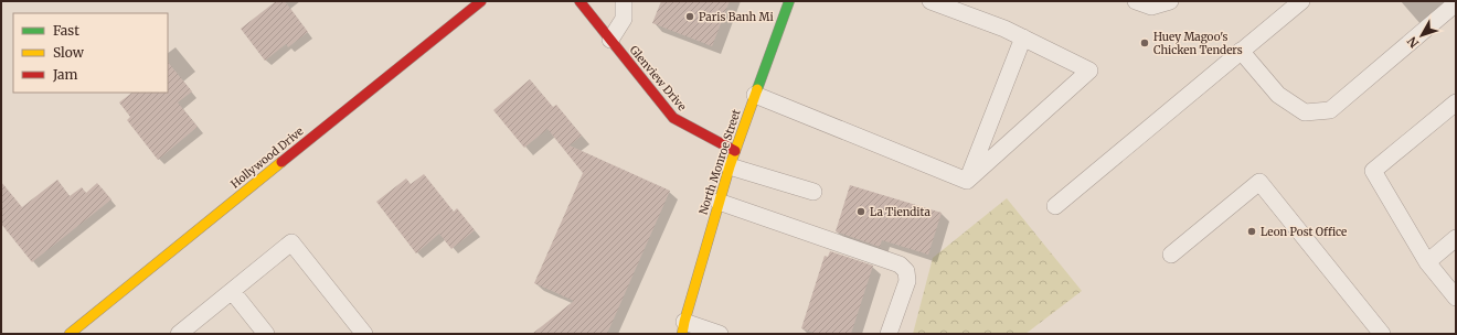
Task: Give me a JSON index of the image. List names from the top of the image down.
{
  "streets": {
    "street": ["Glenview Drive", "Hollywood Drive", "North Monroe Street"]
  },
  "crossings": [
    ["Glenview Drive", "North Monroe Street"]
  ],
  "places": [
    "Paris Banh Mi",
    "Huey Magoo's Chicken Tenders",
    "La Tiendita",
    "Leon Post Office"
  ],
  "legend": ["Fast", "Slow", "Jam"],
  "north": "bottom left"
}
